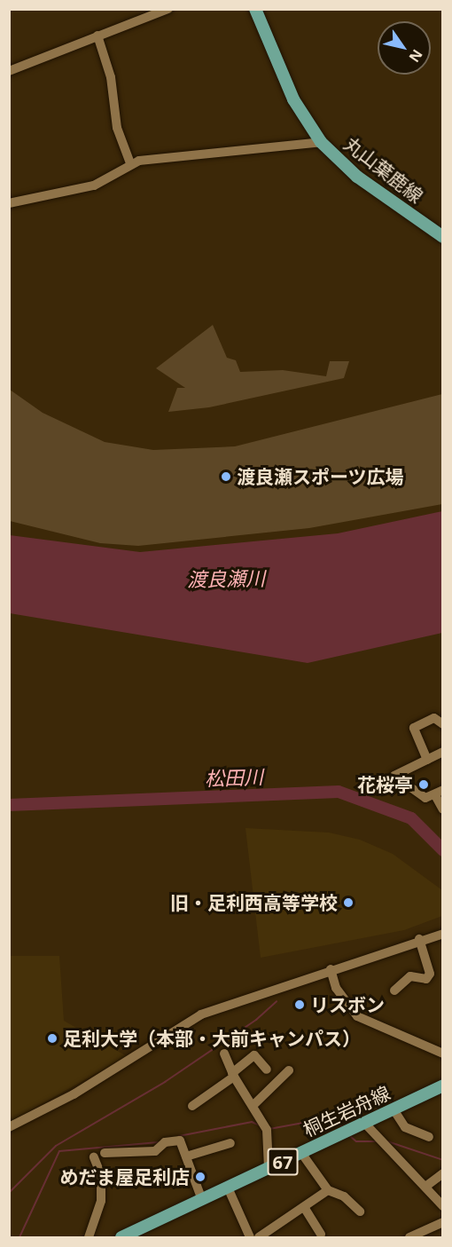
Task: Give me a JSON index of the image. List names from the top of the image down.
{
  "streets": {
    "main road": ["丸山葉鹿線", "桐生岩舟線", "67"]
  },
  "water": ["渡良瀬川", "松田川"],
  "places": [
    "渡良瀬スポーツ広場",
    "花桜亭",
    "旧・足利西高等学校",
    "リスボン",
    "足利大学（本部・大前キャンパス）",
    "めだま屋足利店"
  ],
  "north": "bottom right"
}
